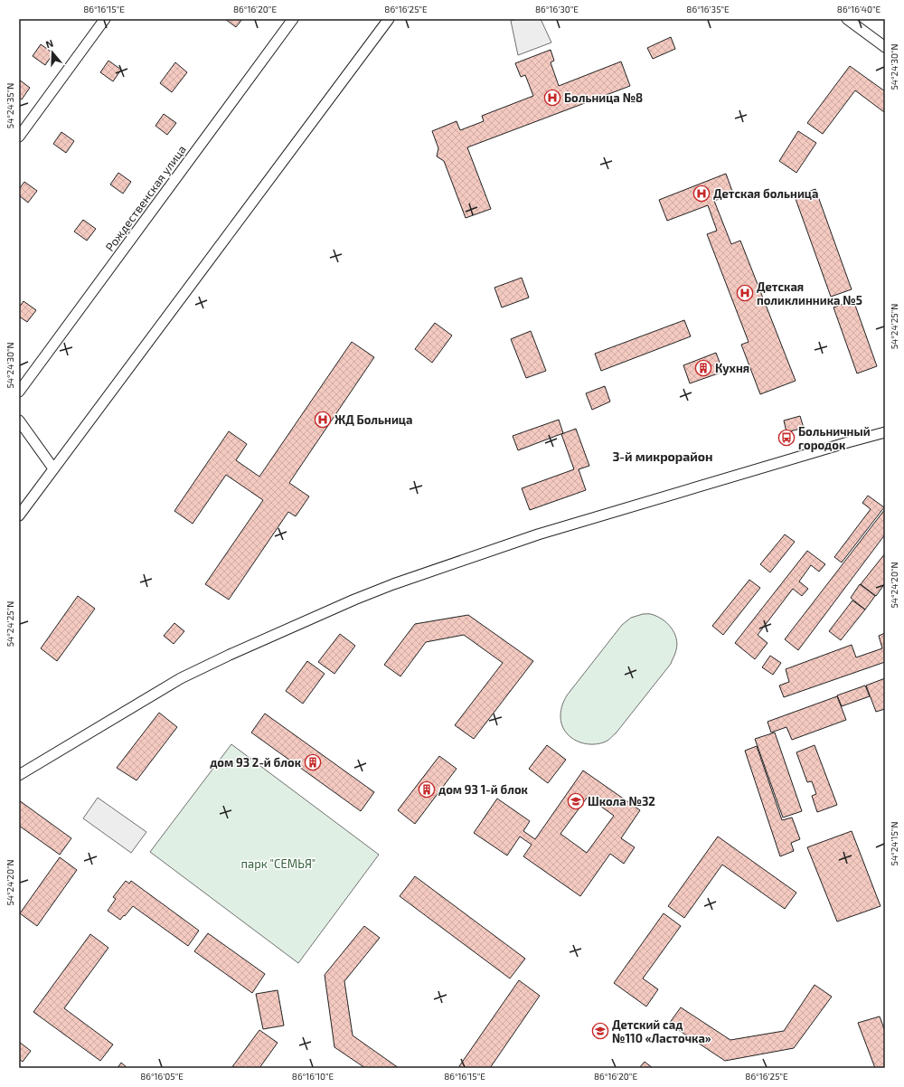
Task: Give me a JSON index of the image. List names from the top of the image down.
{
  "streets": {
    "street": ["Рождественская улица"]
  },
  "districts": ["3-й микрорайон"],
  "parks": ["парк \"СЕМЬЯ\""],
  "places": {
    "hospital": [
      "Больница №8",
      "Детская больница",
      "Детская поликлинника №5",
      "ЖД Больница"
    ],
    "building": ["Кухня", "дом 93 2-й блок", "дом 93 1-й блок"],
    "bus stop": ["Больничный городок"],
    "school or university": ["Школа №32", "Детский сад №110 «Ласточка»"]
  },
  "north": "top",
  "coordinates": [
    "86°16'15\"E",
    "86°16'20\"E",
    "86°16'25\"E",
    "86°16'30\"E",
    "86°16'35\"E",
    "86°16'40\"E",
    "54°24'30\"N",
    "54°24'35\"N",
    "54°24'25\"N",
    "54°24'20\"N",
    "54°24'15\"N",
    "86°16'05\"E",
    "86°16'10\"E"
  ]
}
